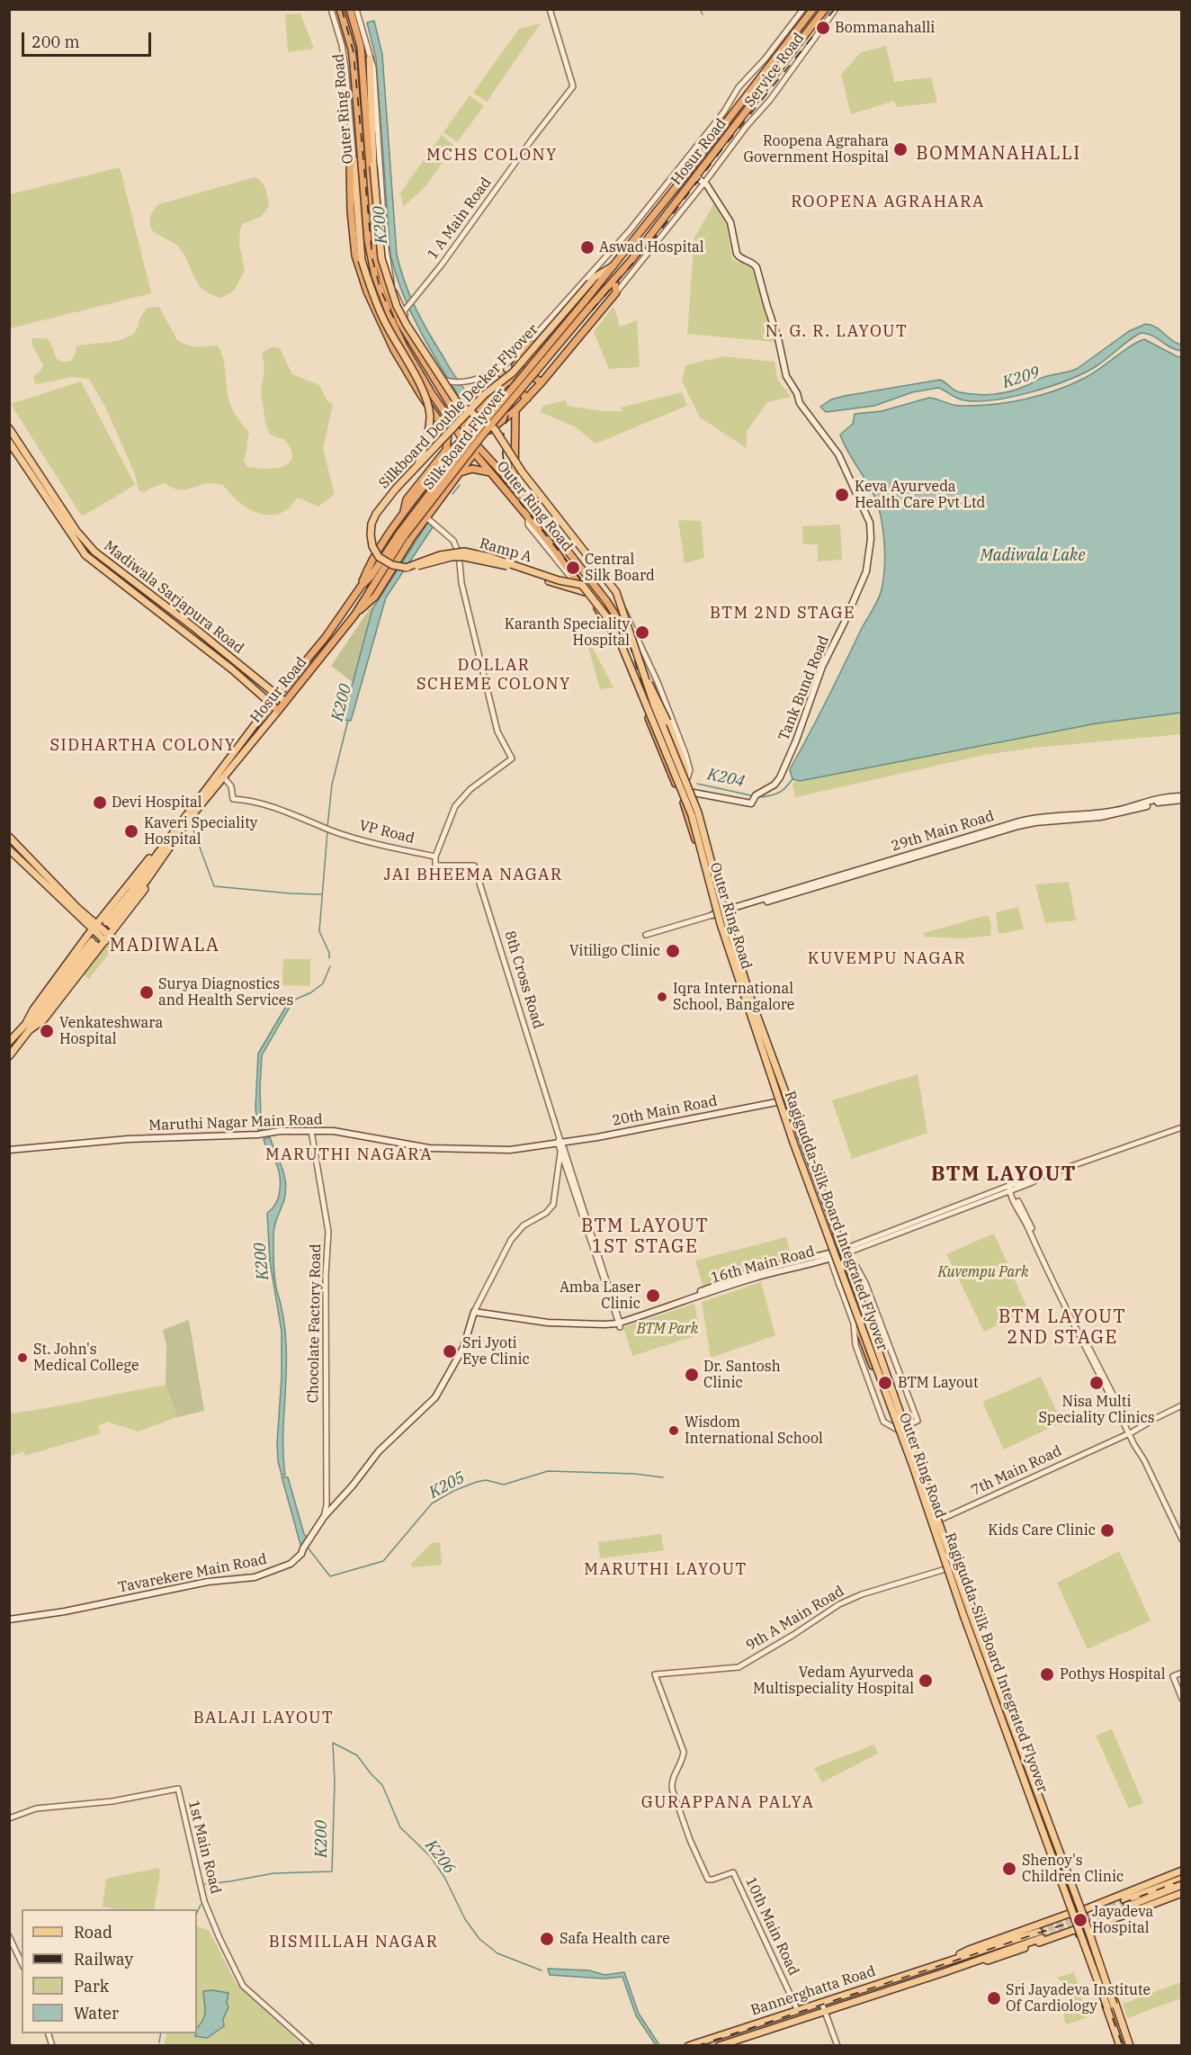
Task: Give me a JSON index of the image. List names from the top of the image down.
{
  "streets": {
    "highway": ["Outer Ring Road", "Hosur Road", "Silk Board Flyover"],
    "main road": [
      "Silkboard Double Decker Flyover",
      "Ramp A",
      "Madiwala Sarjapura Road",
      "Tank Bund Road",
      "29th Main Road",
      "20th Main Road",
      "Maruthi Nagar Main Road",
      "Ragigudda-Silk Board Integrated Flyover",
      "16th Main Road",
      "Tavarekere Main Road",
      "Bannerghatta Road"
    ],
    "street": [
      "Service Road",
      "1 A Main Road",
      "VP Road",
      "8th Cross Road",
      "Chocolate Factory Road",
      "7th Main Road",
      "9th A Main Road",
      "1st Main Road",
      "10th Main Road"
    ]
  },
  "crossings": [
    ["Service Road", "Tank Bund Road"],
    ["Outer Ring Road", "Tank Bund Road"],
    ["Outer Ring Road", "29th Main Road"],
    ["Outer Ring Road", "20th Main Road"],
    ["Outer Ring Road", "16th Main Road"],
    ["Outer Ring Road", "7th Main Road"],
    ["Outer Ring Road", "9th A Main Road"],
    ["Hosur Road", "Silkboard Double Decker Flyover"],
    ["Hosur Road", "Silk Board Flyover"],
    ["Hosur Road", "Madiwala Sarjapura Road"],
    ["Hosur Road", "Tank Bund Road"],
    ["Hosur Road", "VP Road"],
    ["Silkboard Double Decker Flyover", "Ramp A"],
    ["Ramp A", "Ragigudda-Silk Board Integrated Flyover"],
    ["VP Road", "8th Cross Road"],
    ["8th Cross Road", "20th Main Road"],
    ["8th Cross Road", "Maruthi Nagar Main Road"],
    ["8th Cross Road", "16th Main Road"],
    ["20th Main Road", "Maruthi Nagar Main Road"],
    ["Maruthi Nagar Main Road", "Chocolate Factory Road"],
    ["16th Main Road", "Tavarekere Main Road"],
    ["Chocolate Factory Road", "Tavarekere Main Road"],
    ["9th A Main Road", "10th Main Road"],
    ["10th Main Road", "Bannerghatta Road"]
  ],
  "districts": [
    "BOMMANAHALLI",
    "MCHS COLONY",
    "ROOPENA AGRAHARA",
    "N. G. R. LAYOUT",
    "BTM 2ND STAGE",
    "DOLLAR SCHEME COLONY",
    "SIDHARTHA COLONY",
    "JAI BHEEMA NAGAR",
    "MADIWALA",
    "KUVEMPU NAGAR",
    "MARUTHI NAGARA",
    "BTM LAYOUT",
    "BTM LAYOUT 1ST STAGE",
    "BTM LAYOUT 2ND STAGE",
    "MARUTHI LAYOUT",
    "BALAJI LAYOUT",
    "GURAPPANA PALYA",
    "BISMILLAH NAGAR"
  ],
  "water": [
    "K200",
    "K209",
    "Madiwala Lake",
    "K204",
    "K205",
    "K206"
  ],
  "parks": ["Kuvempu Park", "BTM Park"],
  "places": [
    "Bommanahalli",
    "Roopena Agrahara Government Hospital",
    "Aswad Hospital",
    "Keva Ayurveda Health Care Pvt Ltd",
    "Central Silk Board",
    "Karanth Speciality Hospital",
    "Devi Hospital",
    "Kaveri Speciality Hospital",
    "Vitiligo Clinic",
    "Surya Diagnostics and Health Services",
    "Iqra International School, Bangalore",
    "Venkateshwara Hospital",
    "Amba Laser Clinic",
    "Sri Jyoti Eye Clinic",
    "St. John's Medical College",
    "Dr. Santosh Clinic",
    "BTM Layout",
    "Nisa Multi Speciality Clinics",
    "Wisdom International School",
    "Kids Care Clinic",
    "Pothys Hospital",
    "Vedam Ayurveda Multispeciality Hospital",
    "Shenoy's Children Clinic",
    "Jayadeva Hospital",
    "Safa Health care",
    "Sri Jayadeva Institute Of Cardiology"
  ],
  "legend": [
    "Road",
    "Railway",
    "Park",
    "Water"
  ],
  "scale_bar": "200 m"
}
